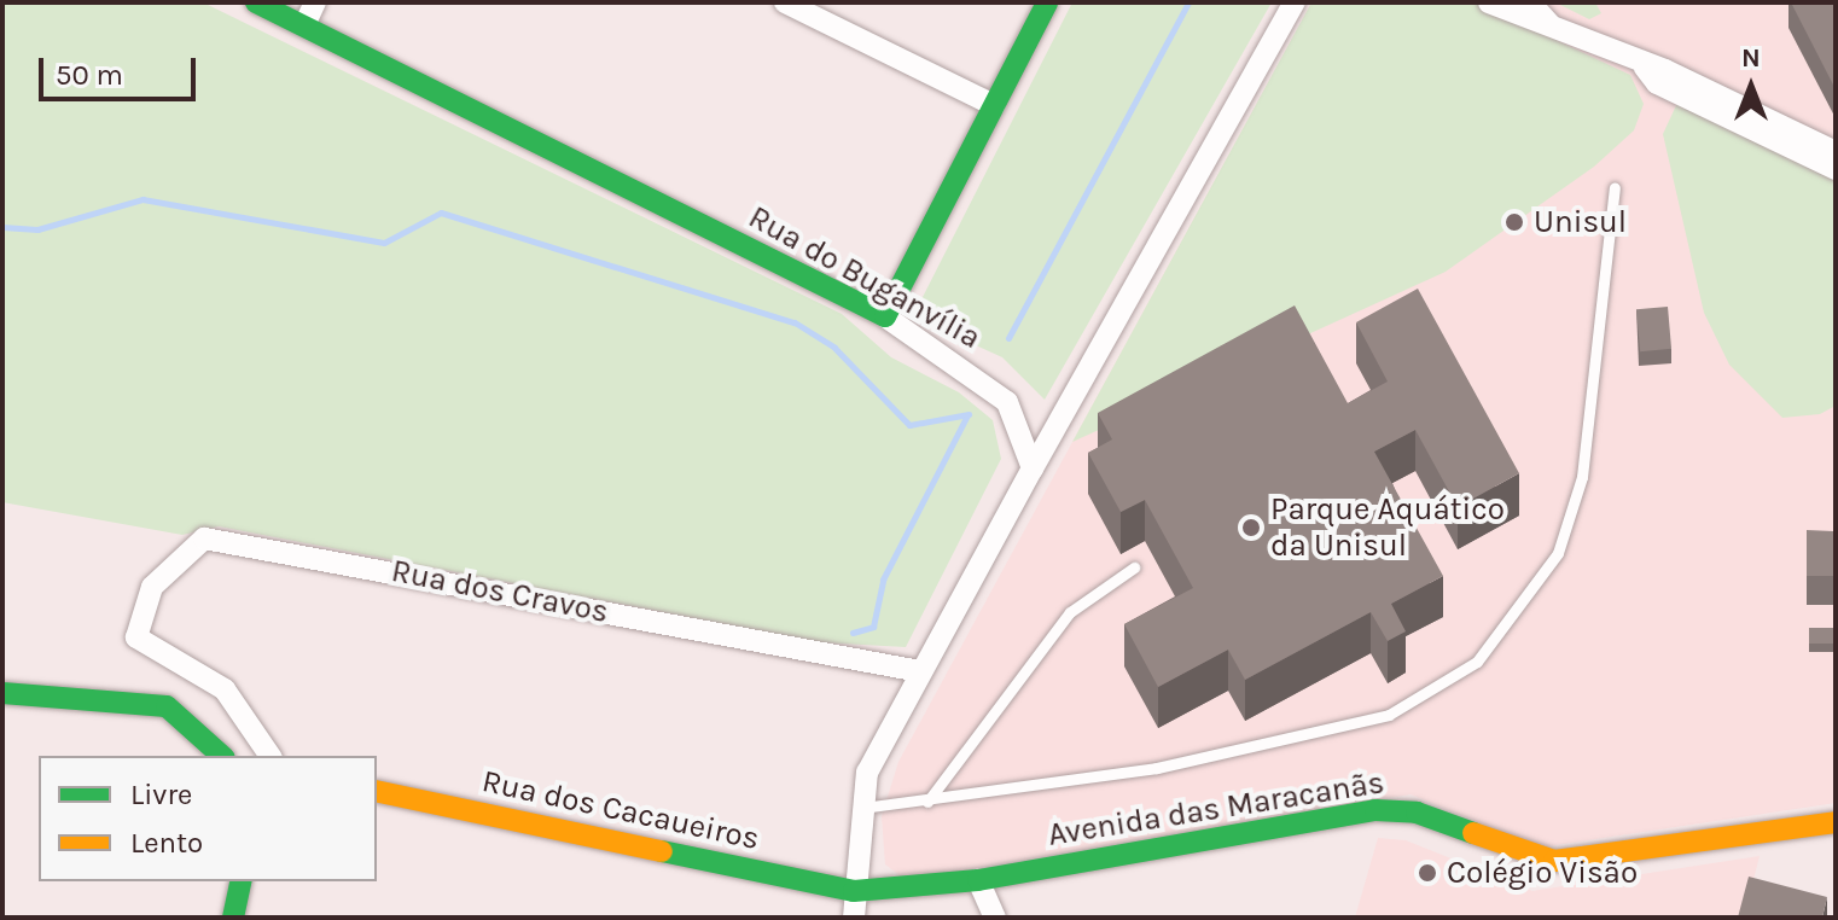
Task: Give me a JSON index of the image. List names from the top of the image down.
{
  "streets": {
    "street": [
      "Rua do Buganvília",
      "Rua dos Cravos",
      "Avenida das Maracanãs",
      "Rua dos Cacaueiros"
    ]
  },
  "crossings": [
    ["Avenida das Maracanãs", "Rua dos Cacaueiros"]
  ],
  "places": ["Unisul", "Parque Aquático da Unisul", "Colégio Visão"],
  "legend": ["Livre", "Lento"],
  "scale_bar": "50 m",
  "north": "top"
}
